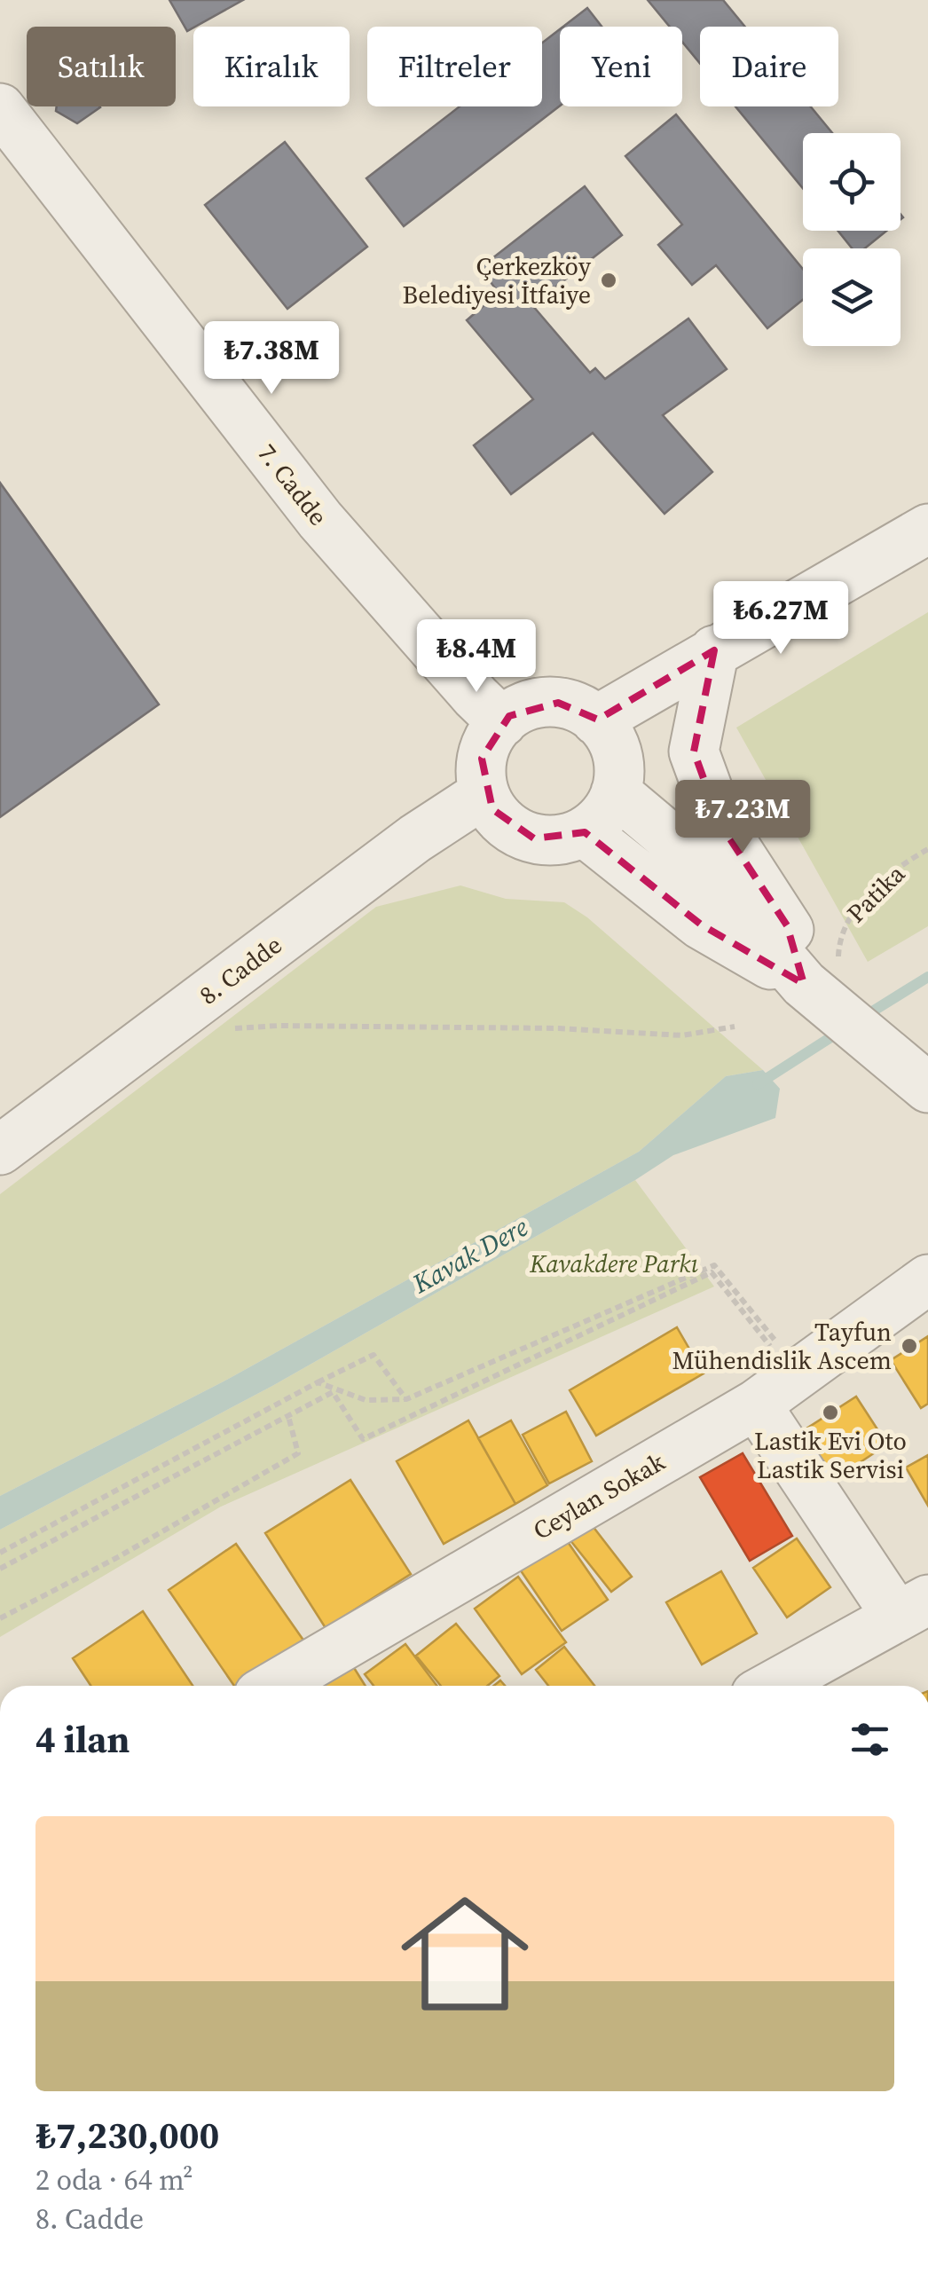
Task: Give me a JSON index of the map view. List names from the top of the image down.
{
  "streets": {
    "street": ["7. Cadde", "8. Cadde", "Ceylan Sokak"],
    "path": ["Patika"]
  },
  "crossings": [
    ["7. Cadde", "8. Cadde"]
  ],
  "water": ["Kavak Dere"],
  "parks": ["Kavakdere Parkı"],
  "places": ["Çerkezköy Belediyesi İtfaiye", "Tayfun Mühendislik Ascem", "Lastik Evi Oto Lastik Servisi"],
  "page": {
    "chip": [
      "Satılık",
      "Kiralık",
      "Filtreler",
      "Yeni",
      "Daire"
    ],
    "price": [
      "₺7.38M",
      "₺6.27M",
      "₺8.4M",
      "₺7.23M"
    ],
    "heading": "4 ilan",
    "list": [
      {
        "name": "₺7,230,000",
        "note": "2 oda · 64 m² · 8. Cadde"
      }
    ]
  }
}
